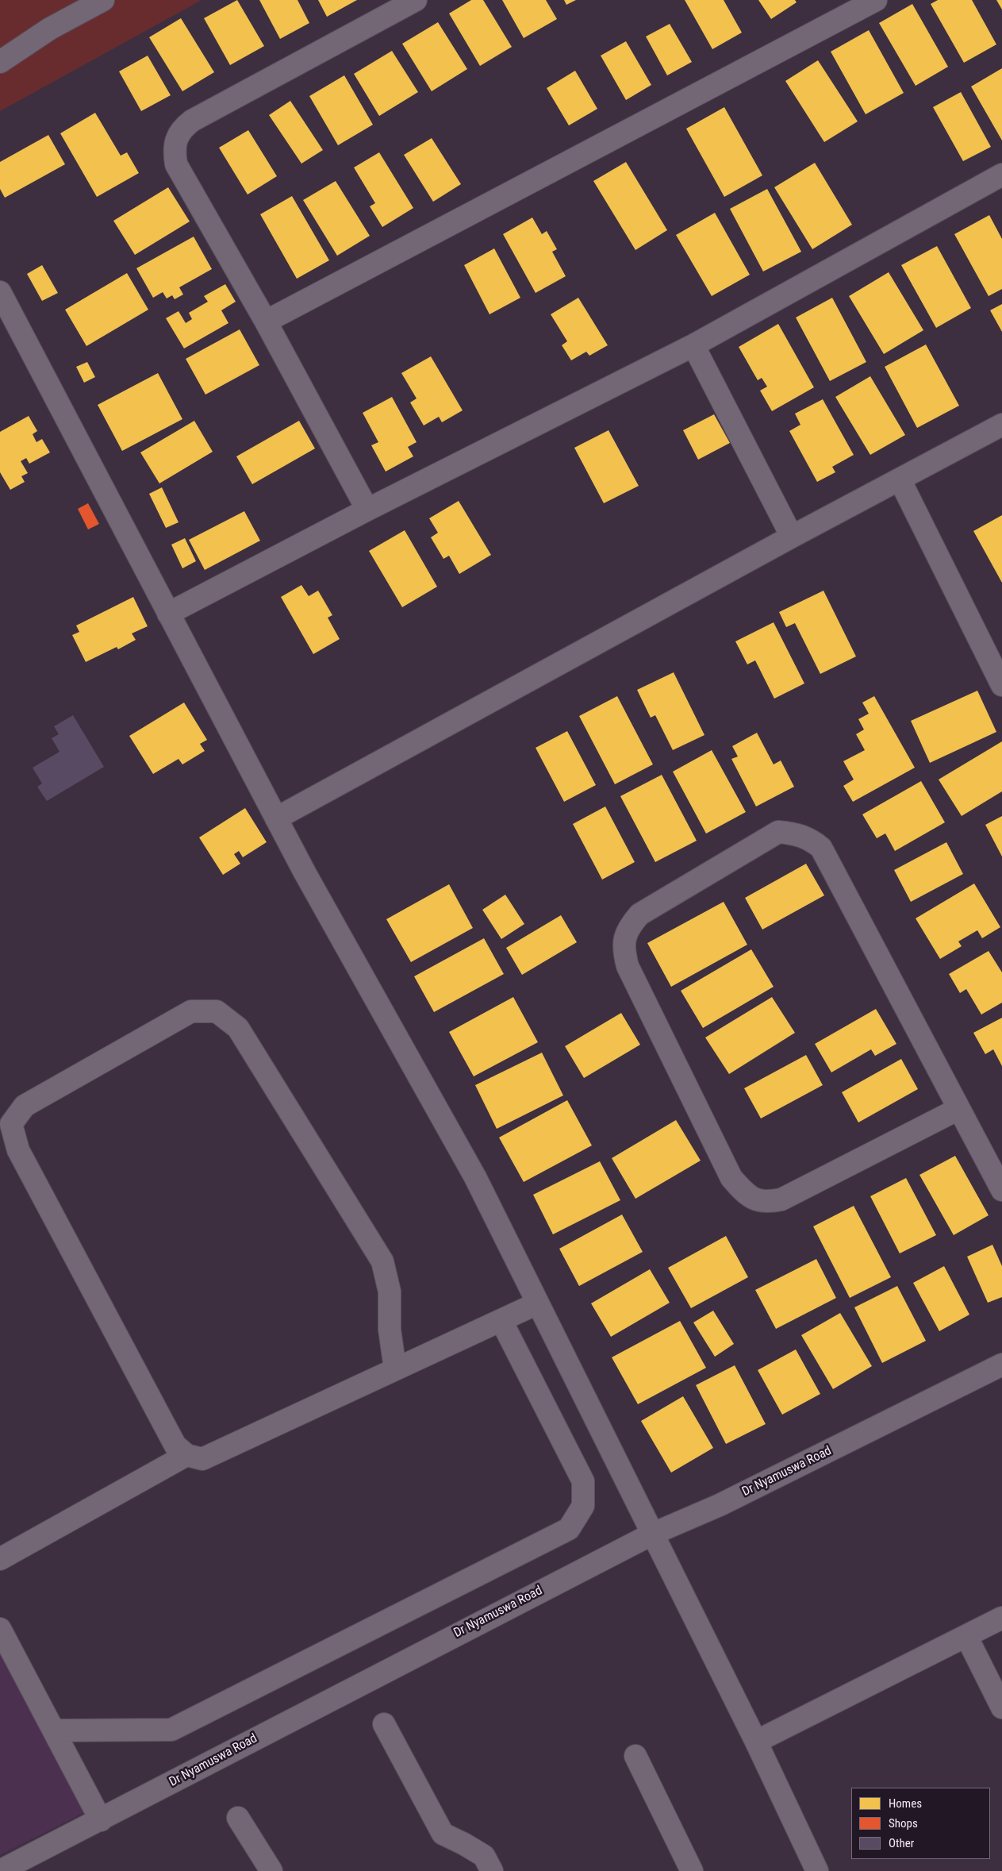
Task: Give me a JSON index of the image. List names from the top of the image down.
{
  "streets": {
    "street": ["Dr Nyamuswa Road"]
  },
  "legend": ["Homes", "Shops", "Other"]
}
